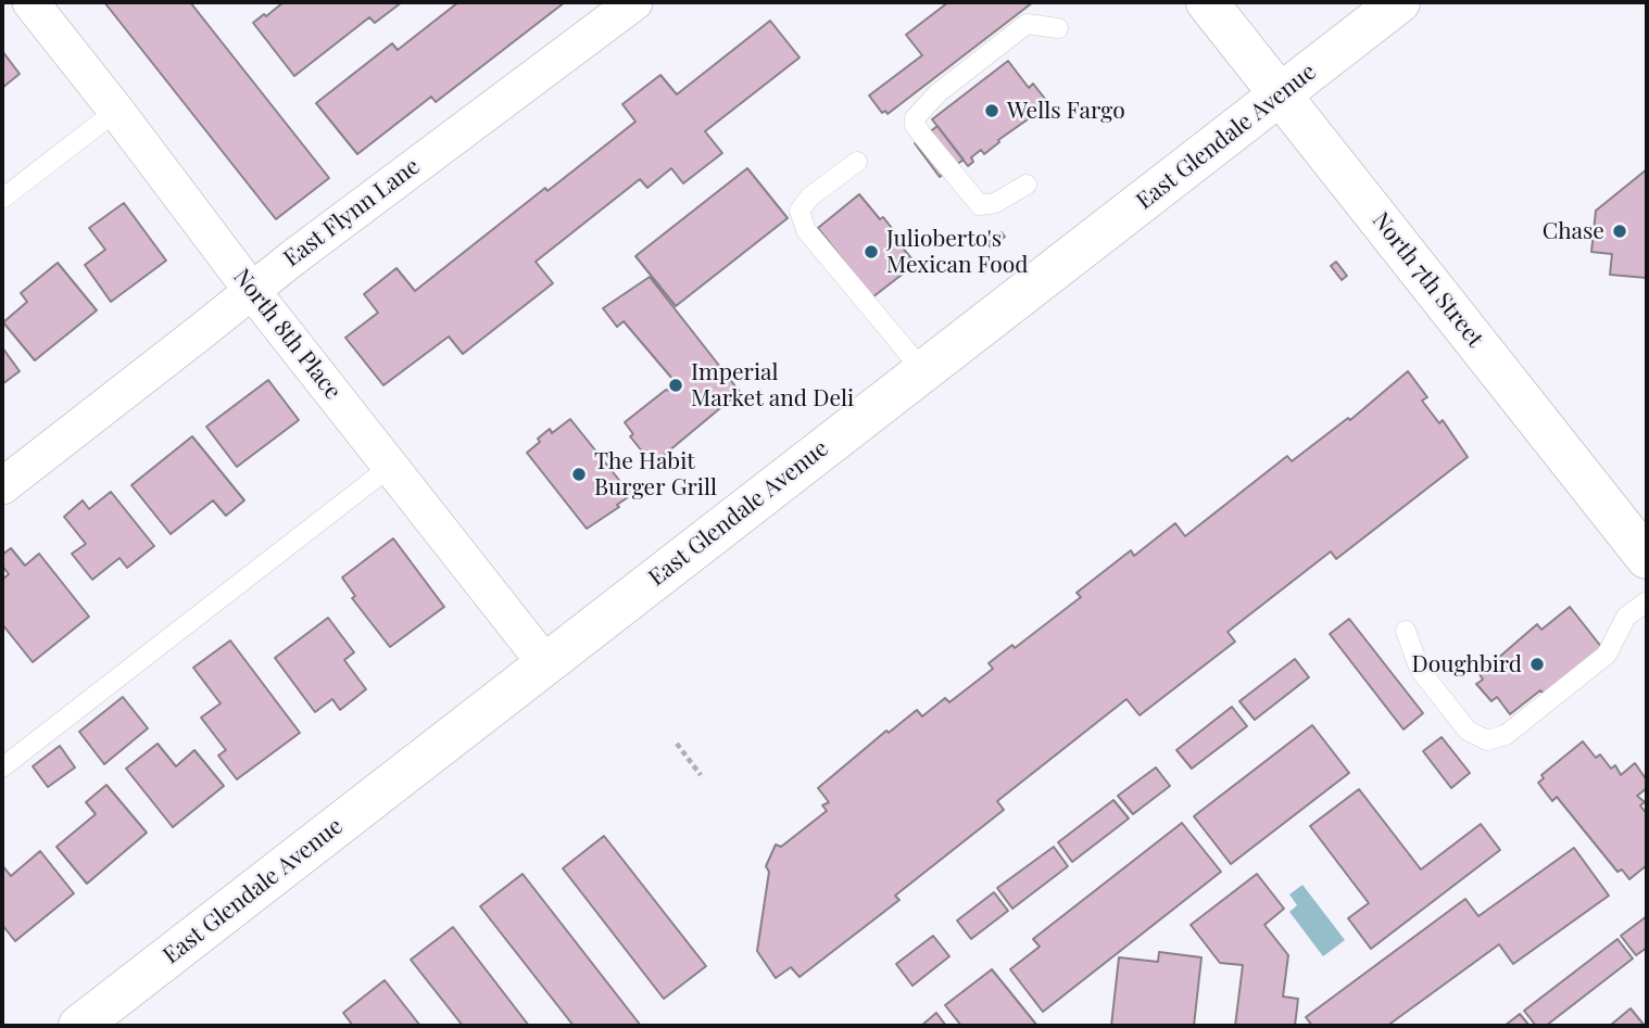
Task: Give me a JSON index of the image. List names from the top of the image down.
{
  "streets": {
    "main road": ["East Glendale Avenue", "North 7th Street"],
    "street": ["East Flynn Lane", "North 8th Place"]
  },
  "crossings": [
    ["East Glendale Avenue", "North 7th Street"],
    ["East Glendale Avenue", "North 8th Place"],
    ["East Flynn Lane", "North 8th Place"]
  ],
  "places": [
    "Wells Fargo",
    "Chase",
    "Julioberto's Mexican Food",
    "Imperial Market and Deli",
    "The Habit Burger Grill",
    "Doughbird"
  ]
}
